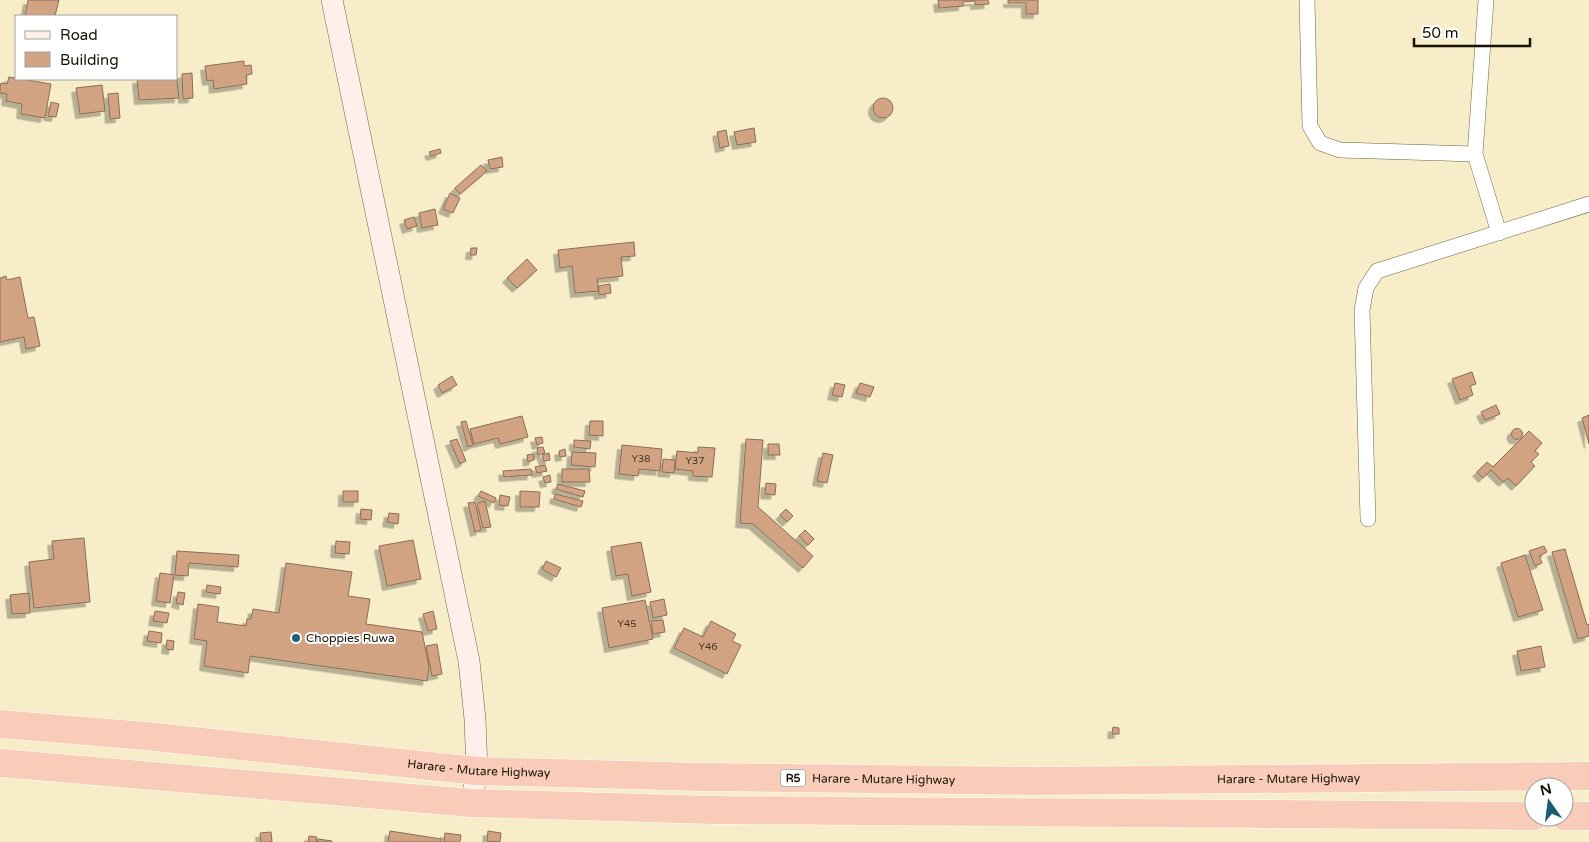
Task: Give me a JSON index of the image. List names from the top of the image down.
{
  "streets": {
    "highway": ["Harare - Mutare Highway", "R5"]
  },
  "places": ["Choppies Ruwa"],
  "house_numbers": [
    "Y38",
    "Y37",
    "Y45",
    "Y46"
  ],
  "legend": ["Road", "Building"],
  "scale_bar": "50 m",
  "north": "top"
}
